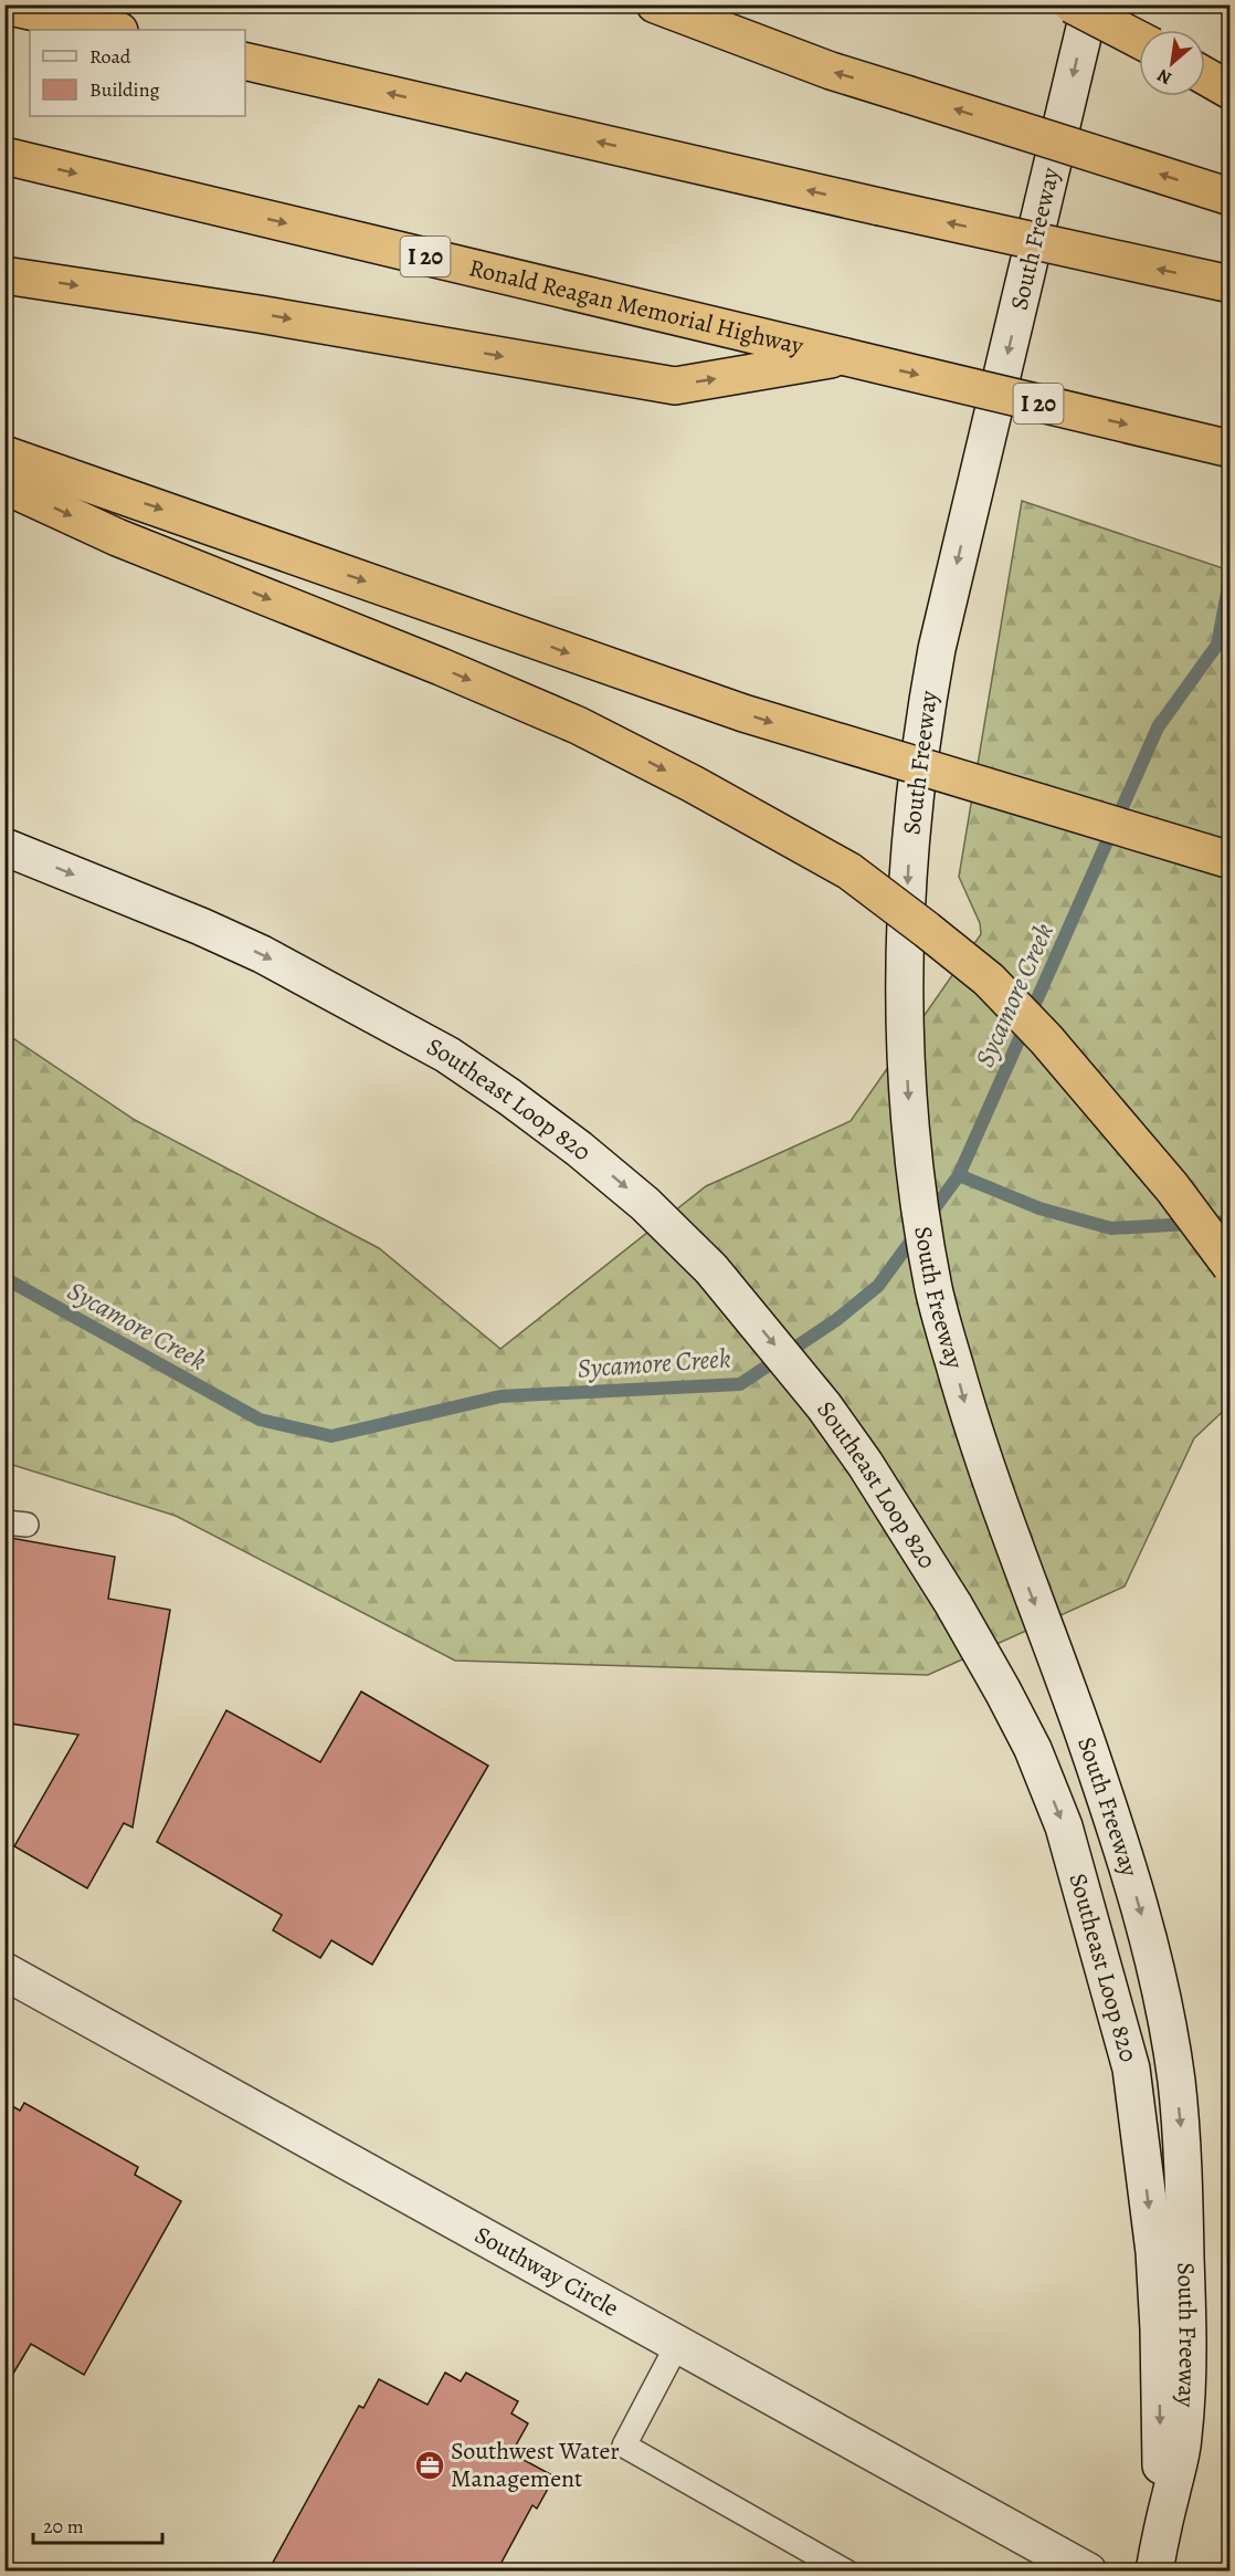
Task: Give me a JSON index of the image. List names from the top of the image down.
{
  "streets": {
    "highway": ["I 20", "Ronald Reagan Memorial Highway"],
    "main road": ["South Freeway", "Southeast Loop 820", "Southway Circle"]
  },
  "crossings": [
    ["South Freeway", "Southeast Loop 820"]
  ],
  "one_way": ["South Freeway", "Southeast Loop 820"],
  "water": ["Sycamore Creek"],
  "places": {
    "office": ["Southwest Water Management"]
  },
  "legend": ["Road", "Building"],
  "scale_bar": "20 m",
  "north": "bottom left"
}
